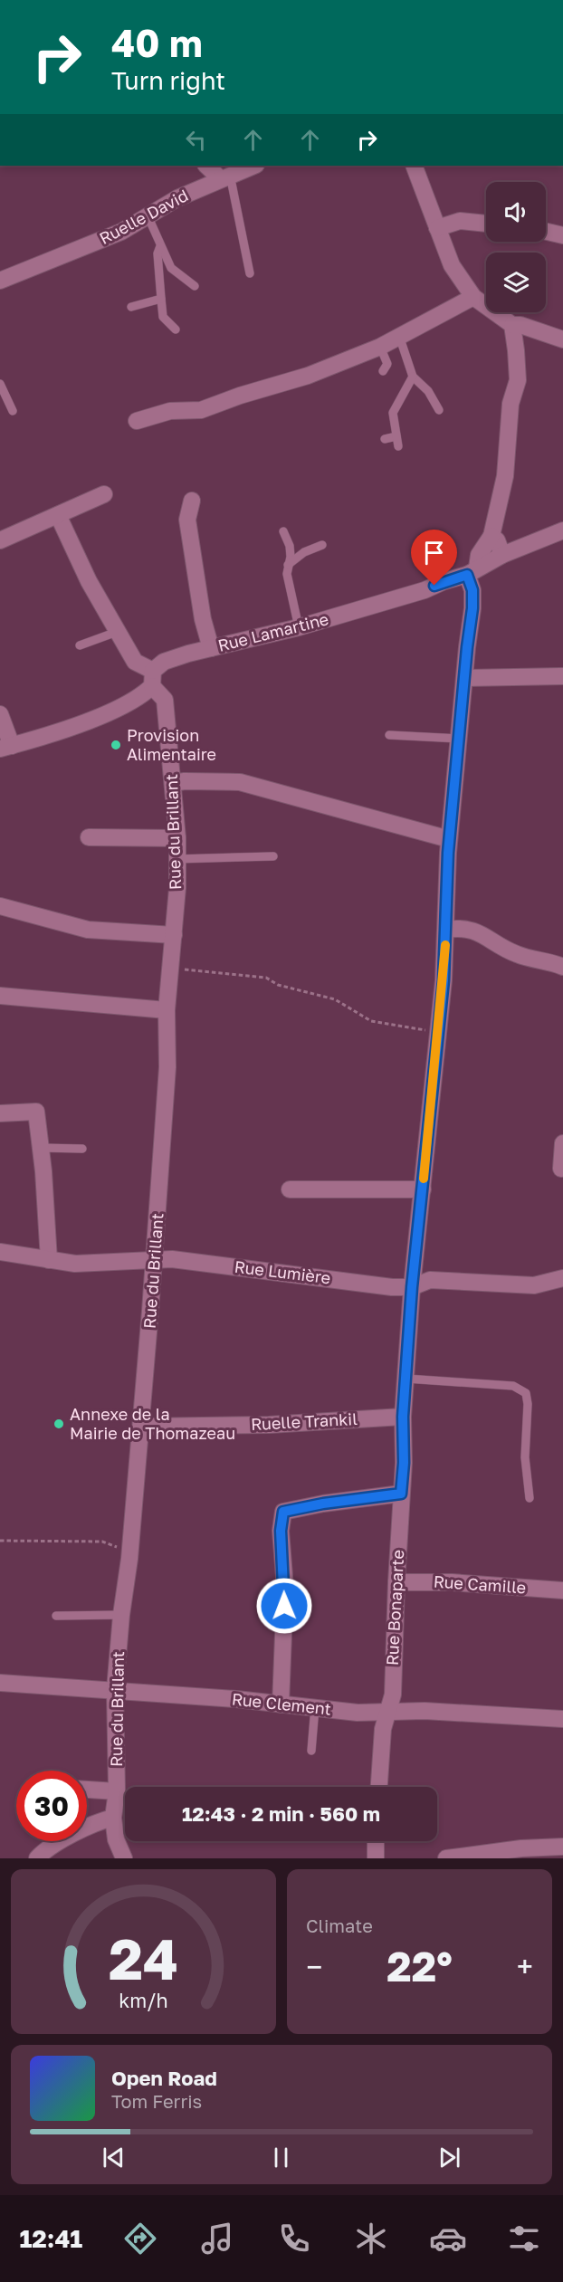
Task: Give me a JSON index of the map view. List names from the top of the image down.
{
  "streets": {
    "street": [
      "Ruelle David",
      "Rue Lamartine",
      "Rue du Brillant",
      "Rue Lumière",
      "Ruelle Trankil",
      "Rue Camille",
      "Rue Bonaparte",
      "Rue Clement"
    ]
  },
  "crossings": [
    ["Rue Lamartine", "Rue du Brillant"],
    ["Rue Lamartine", "Rue Bonaparte"],
    ["Rue du Brillant", "Rue Lumière"],
    ["Rue du Brillant", "Ruelle Trankil"],
    ["Rue du Brillant", "Rue Clement"],
    ["Rue Lumière", "Rue Bonaparte"],
    ["Ruelle Trankil", "Rue Bonaparte"],
    ["Rue Camille", "Rue Bonaparte"],
    ["Rue Bonaparte", "Rue Clement"]
  ],
  "places": ["Provision Alimentaire", "Annexe de la Mairie de Thomazeau"],
  "page": {
    "turn": ["40 m", "Turn right"],
    "limit": "30",
    "trip": "12:43 · 2 min · 560 m",
    "tile": "Climate",
    "heat": ["−", "22°", "+"],
    "song": ["Open Road", "Tom Ferris"],
    "tabs": "12:41",
    "gauge": ["24", "km/h"]
  }
}
